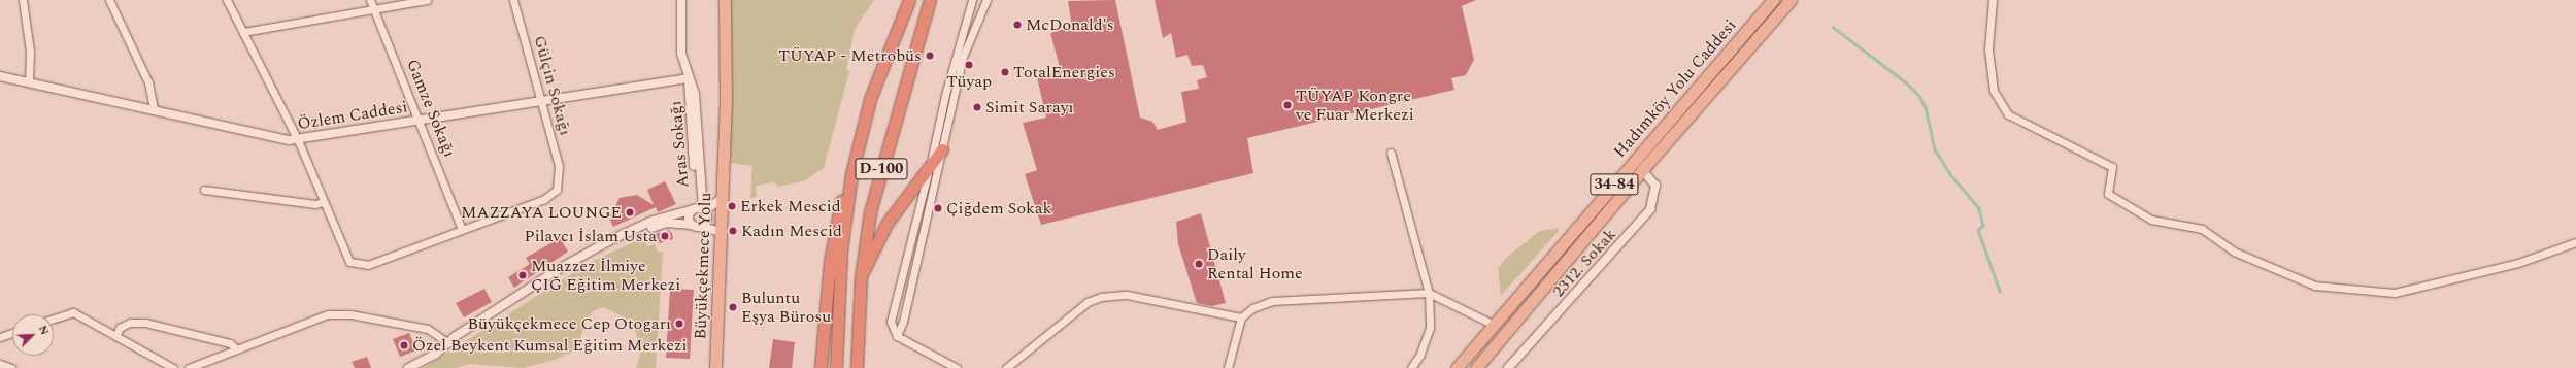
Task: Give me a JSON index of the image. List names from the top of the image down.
{
  "streets": {
    "highway": ["D-100"],
    "main road": ["Hadımköy Yolu Caddesi", "34-84", "Büyükçekmece Yolu"],
    "street": [
      "Gülçin Sokağı",
      "Gamze Sokağı",
      "Özlem Caddesi",
      "Aras Sokağı",
      "2312. Sokak"
    ]
  },
  "crossings": [
    ["Gülçin Sokağı", "Gamze Sokağı"],
    ["Gülçin Sokağı", "Özlem Caddesi"],
    ["Hadımköy Yolu Caddesi", "2312. Sokak"],
    ["Gamze Sokağı", "Özlem Caddesi"],
    ["Özlem Caddesi", "Aras Sokağı"]
  ],
  "places": [
    "McDonald's",
    "TÜYAP - Metrobüs",
    "Tüyap",
    "TotalEnergies",
    "TÜYAP Kongre ve Fuar Merkezi",
    "Simit Sarayı",
    "Erkek Mescid",
    "Çiğdem Sokak",
    "MAZZAYA LOUNGE",
    "Kadın Mescid",
    "Pilavcı İslam Usta",
    "Daily Rental Home",
    "Muazzez İlmiye ÇIĞ Eğitim Merkezi",
    "Buluntu Eşya Bürosu",
    "Büyükçekmece Cep Otogarı",
    "Özel Beykent Kumsal Eğitim Merkezi"
  ],
  "north": "top right"
}
